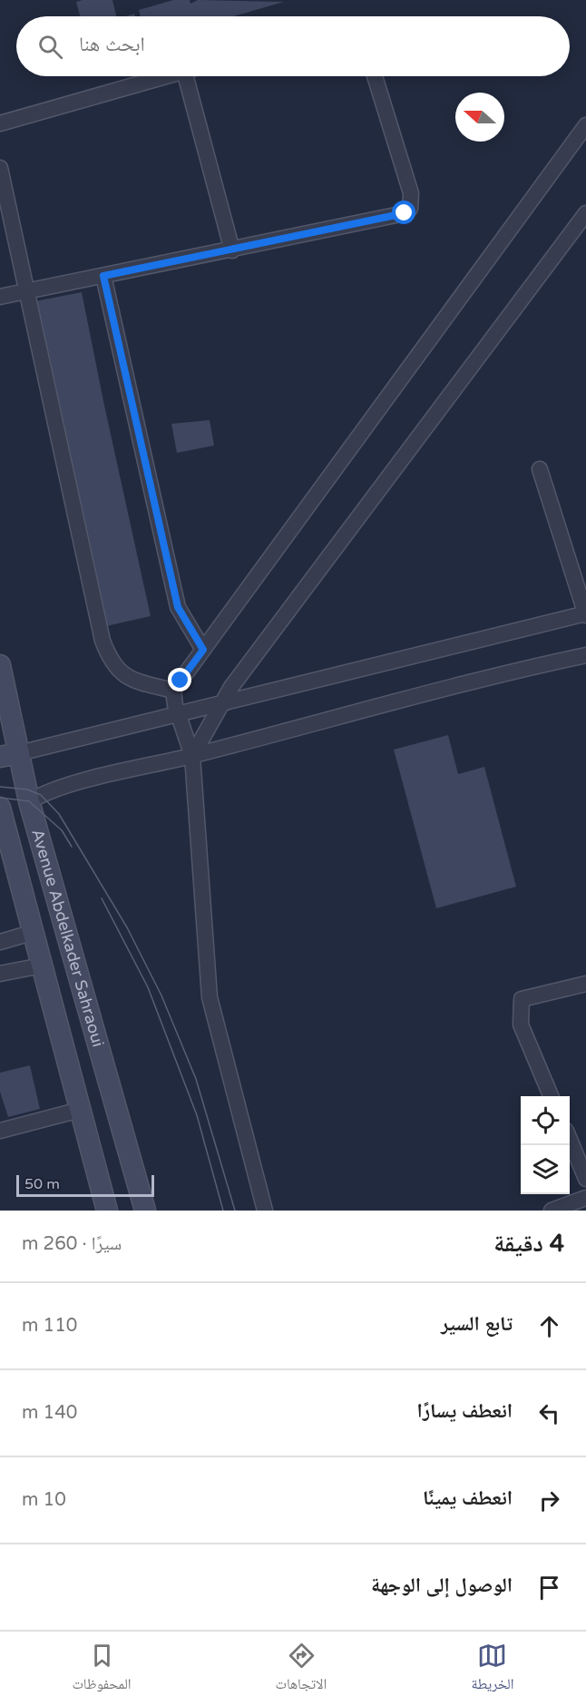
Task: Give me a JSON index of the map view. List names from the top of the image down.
{
  "streets": {
    "main road": ["Avenue Abdelkader Sahraoui"]
  },
  "scale_bar": "50 m",
  "north": "left",
  "page": {
    "search": "ابحث هنا",
    "scale": "50 m",
    "heading": ["4 دقيقة", "سيرًا · 260 m"],
    "list": [
      ["تابع السير", "110 m"],
      ["انعطف يسارًا", "140 m"],
      ["انعطف يمينًا", "10 m"],
      "الوصول إلى الوجهة"
    ],
    "nav": ["الخريطة", "الاتجاهات", "المحفوظات"]
  }
}
